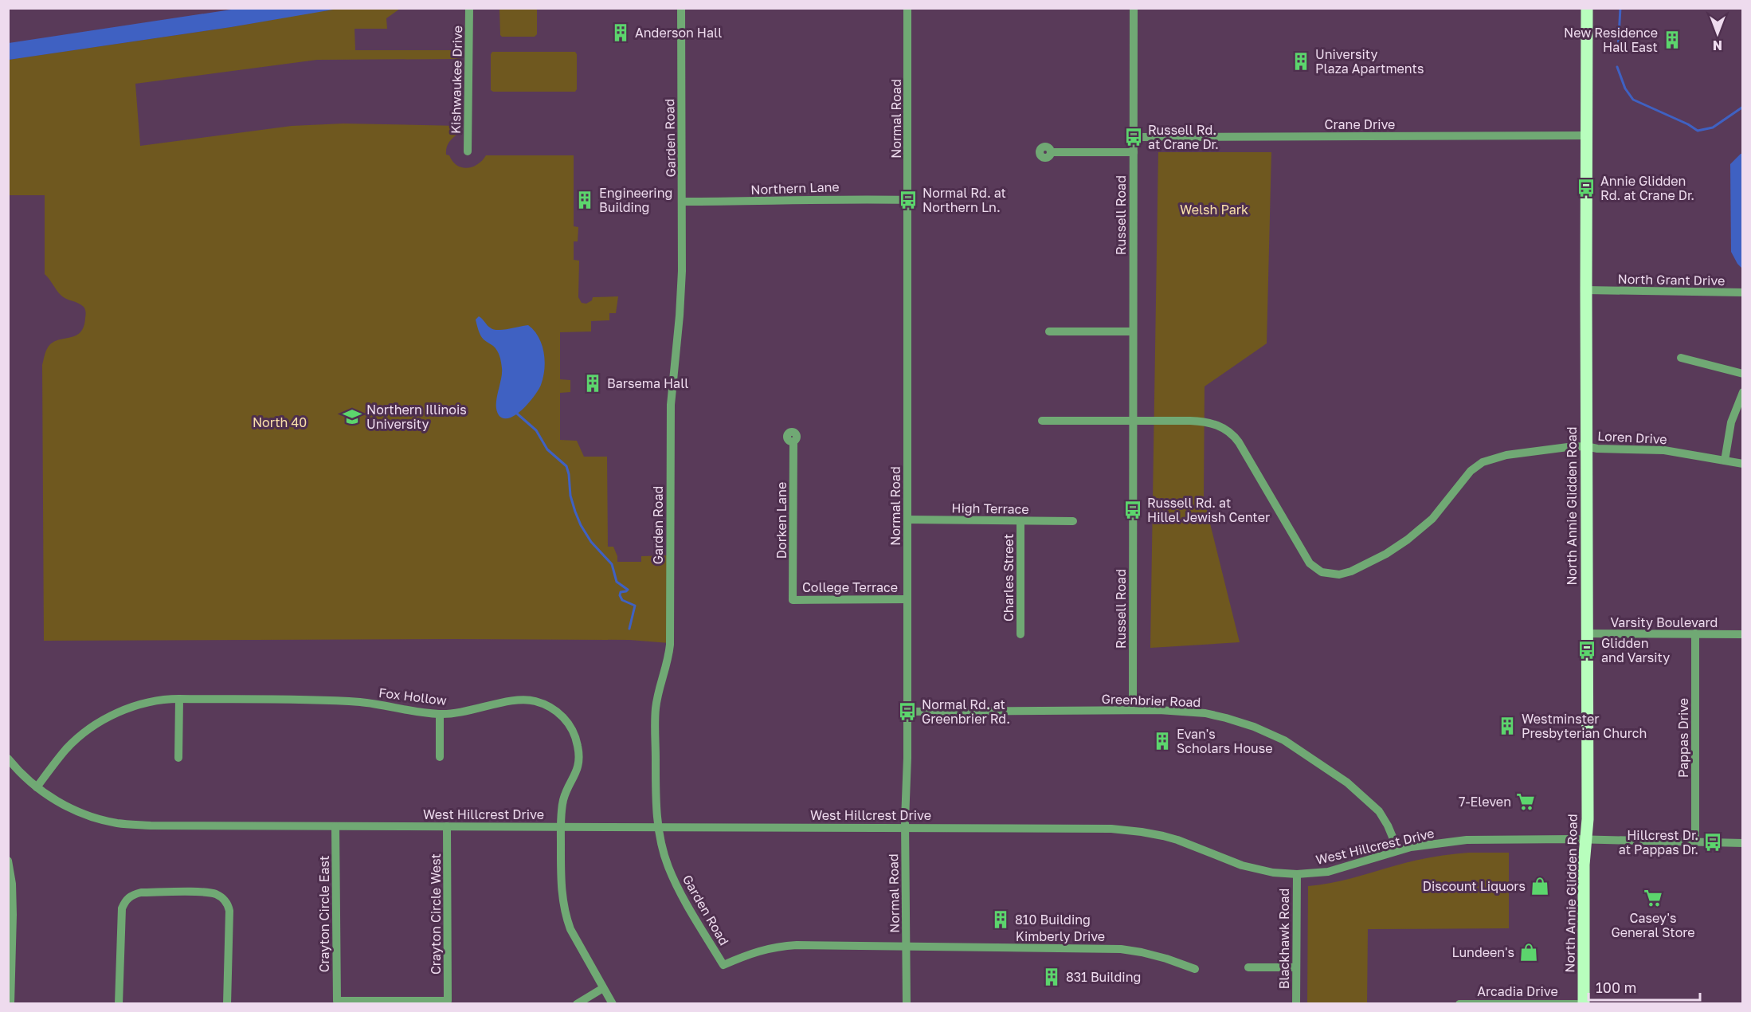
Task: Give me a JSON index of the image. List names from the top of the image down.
{
  "streets": {
    "main road": ["North Annie Glidden Road"],
    "street": [
      "Kishwaukee Drive",
      "Normal Road",
      "Crane Drive",
      "Garden Road",
      "Northern Lane",
      "Russell Road",
      "North Grant Drive",
      "Loren Drive",
      "High Terrace",
      "Dorken Lane",
      "Charles Street",
      "College Terrace",
      "Varsity Boulevard",
      "Fox Hollow",
      "Greenbrier Road",
      "Pappas Drive",
      "West Hillcrest Drive",
      "Crayton Circle East",
      "Crayton Circle West",
      "Kimberly Drive",
      "Blackhawk Road",
      "Arcadia Drive"
    ]
  },
  "crossings": [
    ["Normal Road", "Northern Lane"],
    ["Normal Road", "High Terrace"],
    ["Normal Road", "College Terrace"],
    ["Normal Road", "Greenbrier Road"],
    ["Normal Road", "West Hillcrest Drive"],
    ["Normal Road", "Kimberly Drive"],
    ["Crane Drive", "Russell Road"],
    ["Crane Drive", "North Annie Glidden Road"],
    ["Garden Road", "Northern Lane"],
    ["Garden Road", "West Hillcrest Drive"],
    ["Garden Road", "Kimberly Drive"],
    ["Russell Road", "Loren Drive"],
    ["Russell Road", "Greenbrier Road"],
    ["North Grant Drive", "North Annie Glidden Road"],
    ["Loren Drive", "North Annie Glidden Road"],
    ["North Annie Glidden Road", "Varsity Boulevard"],
    ["North Annie Glidden Road", "West Hillcrest Drive"],
    ["High Terrace", "Charles Street"],
    ["Dorken Lane", "College Terrace"],
    ["Varsity Boulevard", "Pappas Drive"],
    ["Fox Hollow", "West Hillcrest Drive"],
    ["Greenbrier Road", "West Hillcrest Drive"],
    ["Pappas Drive", "West Hillcrest Drive"],
    ["West Hillcrest Drive", "Crayton Circle East"],
    ["West Hillcrest Drive", "Crayton Circle West"],
    ["West Hillcrest Drive", "Blackhawk Road"],
    ["Crayton Circle East", "Crayton Circle West"]
  ],
  "parks": ["Welsh Park", "North 40"],
  "places": {
    "building": [
      "Anderson Hall",
      "New Residence Hall East",
      "University Plaza Apartments",
      "Engineering Building",
      "Barsema Hall",
      "Westminster Presbyterian Church",
      "Evan's Scholars House",
      "810 Building",
      "831 Building"
    ],
    "bus stop": [
      "Russell Rd. at Crane Dr.",
      "Annie Glidden Rd. at Crane Dr.",
      "Normal Rd. at Northern Ln.",
      "Russell Rd. at Hillel Jewish Center",
      "Glidden and Varsity",
      "Normal Rd. at Greenbrier Rd.",
      "Hillcrest Dr. at Pappas Dr."
    ],
    "school or university": ["Northern Illinois University"],
    "supermarket": ["7-Eleven", "Casey's General Store"],
    "shop": ["Discount Liquors", "Lundeen's"]
  },
  "scale_bar": "100 m",
  "north": "bottom"
}
